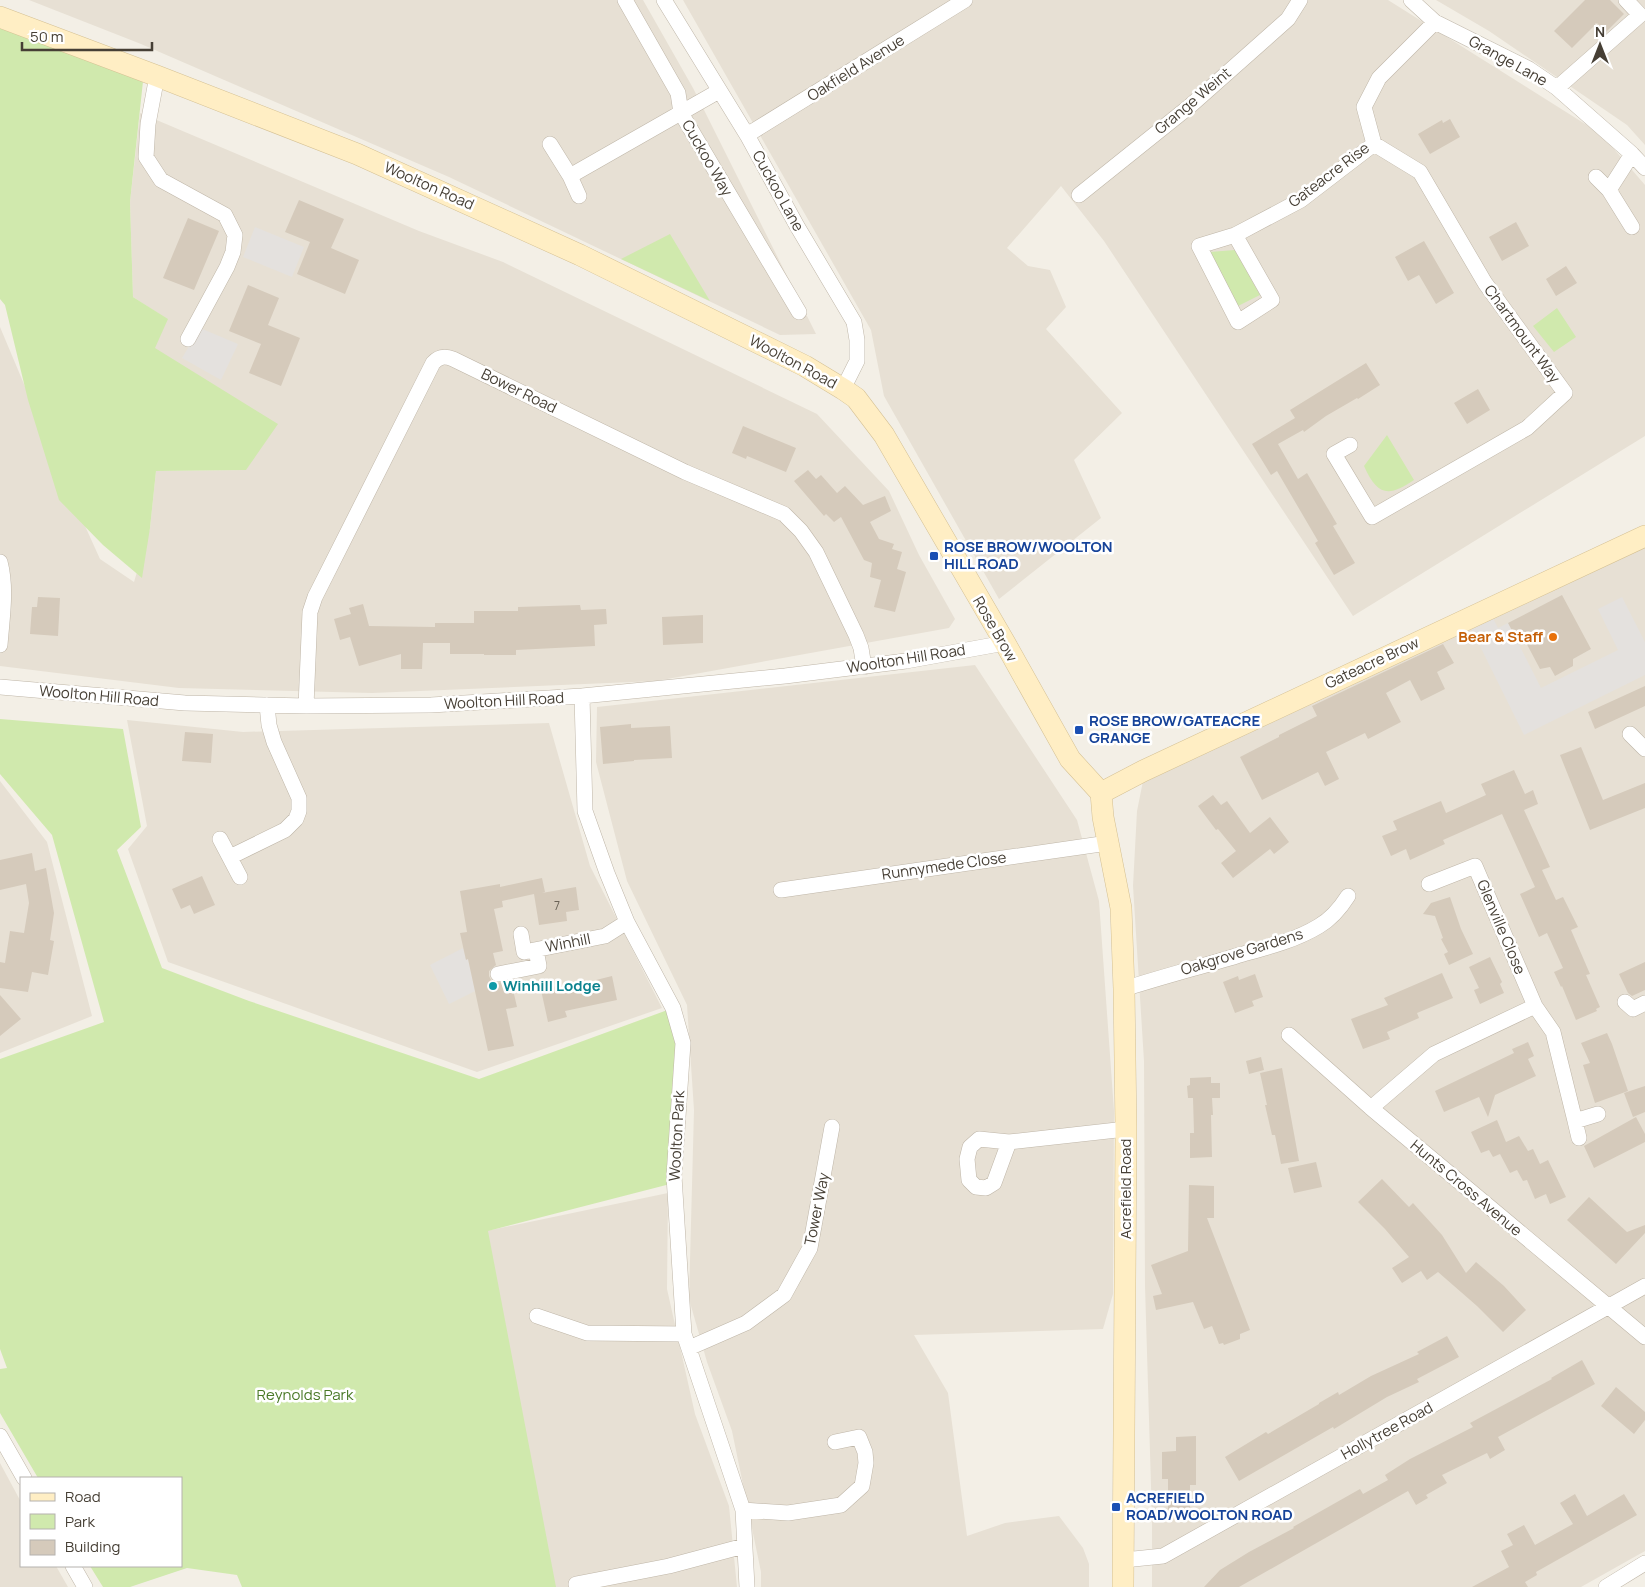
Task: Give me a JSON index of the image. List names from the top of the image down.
{
  "streets": {
    "street": [
      "Grange Lane",
      "Oakfield Avenue",
      "Grange Weint",
      "Cuckoo Way",
      "Gateacre Rise",
      "Woolton Road",
      "Cuckoo Lane",
      "Chartmount Way",
      "Bower Road",
      "Rose Brow",
      "Woolton Hill Road",
      "Gateacre Brow",
      "Runnymede Close",
      "Glenville Close",
      "Winhill",
      "Oakgrove Gardens",
      "Woolton Park",
      "Hunts Cross Avenue",
      "Acrefield Road",
      "Tower Way",
      "Hollytree Road"
    ]
  },
  "crossings": [
    ["Grange Lane", "Gateacre Rise"],
    ["Oakfield Avenue", "Cuckoo Lane"],
    ["Gateacre Rise", "Chartmount Way"],
    ["Woolton Road", "Cuckoo Lane"],
    ["Woolton Road", "Rose Brow"],
    ["Cuckoo Lane", "Rose Brow"],
    ["Bower Road", "Woolton Hill Road"],
    ["Rose Brow", "Woolton Hill Road"],
    ["Rose Brow", "Gateacre Brow"],
    ["Rose Brow", "Acrefield Road"],
    ["Woolton Hill Road", "Woolton Park"],
    ["Gateacre Brow", "Acrefield Road"],
    ["Runnymede Close", "Acrefield Road"],
    ["Winhill", "Woolton Park"],
    ["Oakgrove Gardens", "Acrefield Road"],
    ["Woolton Park", "Tower Way"],
    ["Hunts Cross Avenue", "Hollytree Road"],
    ["Acrefield Road", "Hollytree Road"]
  ],
  "parks": ["Reynolds Park"],
  "places": {
    "transit": ["ROSE BROW/WOOLTON HILL ROAD", "ROSE BROW/GATEACRE GRANGE", "ACREFIELD ROAD/WOOLTON ROAD"],
    "other": ["Bear & Staff", "Winhill Lodge"]
  },
  "house_numbers": ["7"],
  "legend": ["Road", "Park", "Building"],
  "scale_bar": "50 m",
  "north": "top"
}
